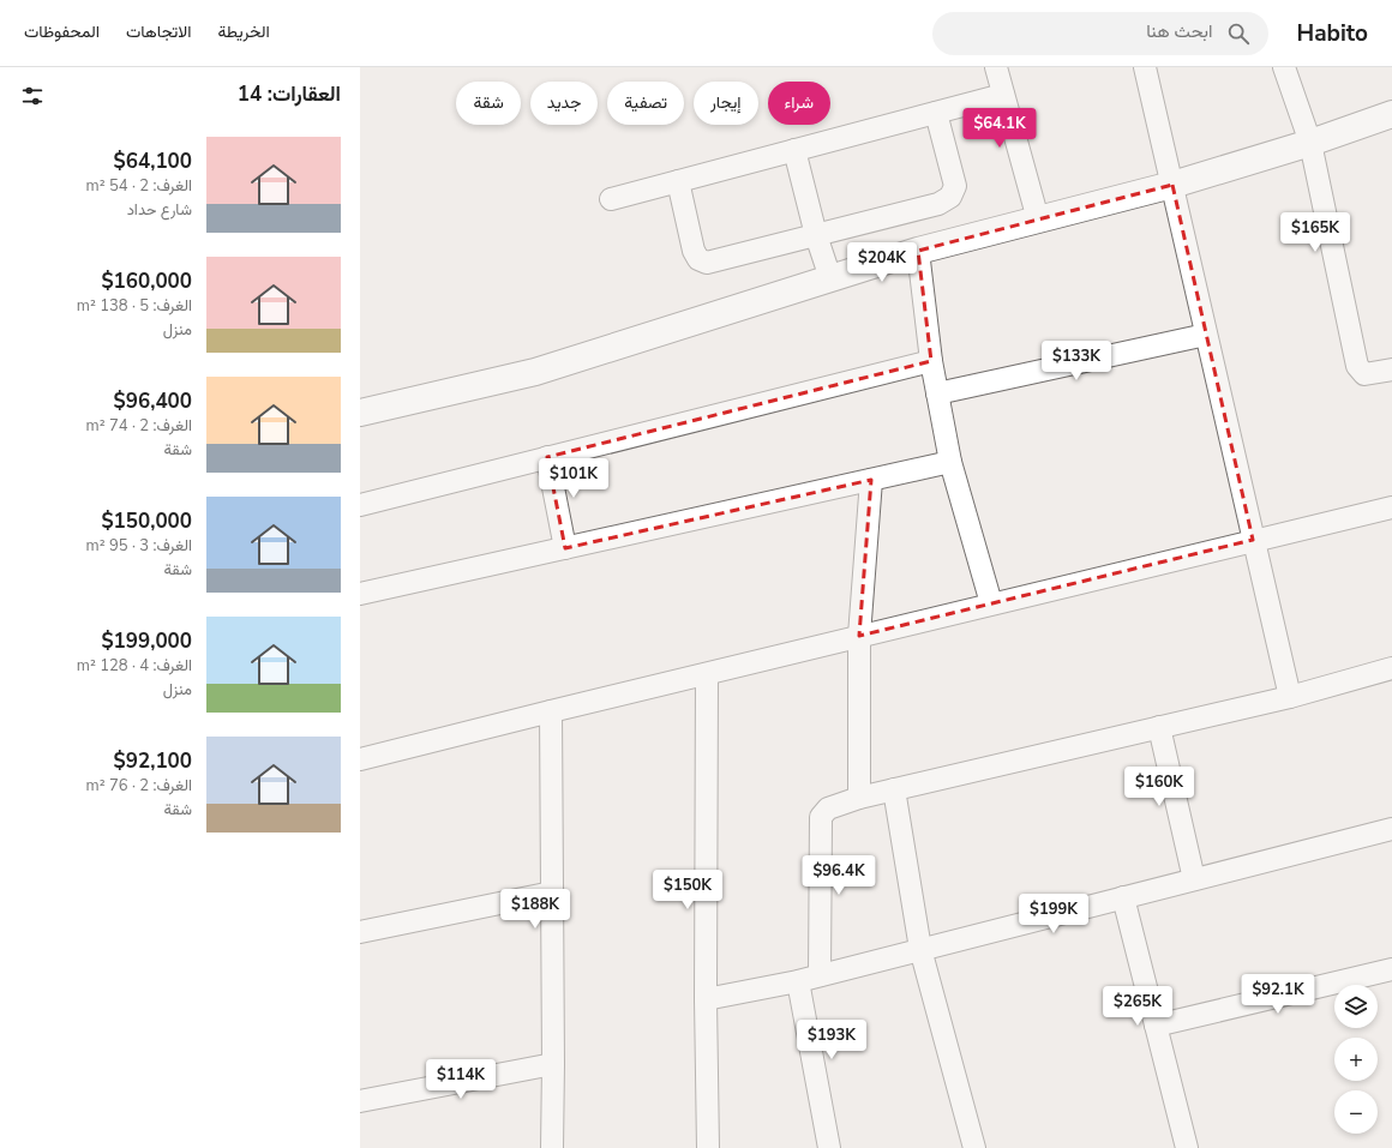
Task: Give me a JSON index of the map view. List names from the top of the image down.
{
  "page": {
    "header": "Habito",
    "search": "ابحث هنا",
    "nav": ["الخريطة", "الاتجاهات", "المحفوظات"],
    "heading": "العقارات: 14",
    "chip": [
      "شراء",
      "إيجار",
      "تصفية",
      "جديد",
      "شقة"
    ],
    "price": [
      "$64.1K",
      "$165K",
      "$204K",
      "$133K",
      "$101K",
      "$160K",
      "$96.4K",
      "$150K",
      "$188K",
      "$199K",
      "$92.1K",
      "$265K",
      "$193K",
      "$114K"
    ],
    "list": [
      {
        "name": "$64,100",
        "note": "الغرف: 2 · 54 m² · شارع حداد"
      },
      {
        "name": "$160,000",
        "note": "الغرف: 5 · 138 m² · منزل"
      },
      {
        "name": "$96,400",
        "note": "الغرف: 2 · 74 m² · شقة"
      },
      {
        "name": "$150,000",
        "note": "الغرف: 3 · 95 m² · شقة"
      },
      {
        "name": "$199,000",
        "note": "الغرف: 4 · 128 m² · منزل"
      },
      {
        "name": "$92,100",
        "note": "الغرف: 2 · 76 m² · شقة"
      }
    ],
    "map_buttons": ["+", "−"]
  }
}
